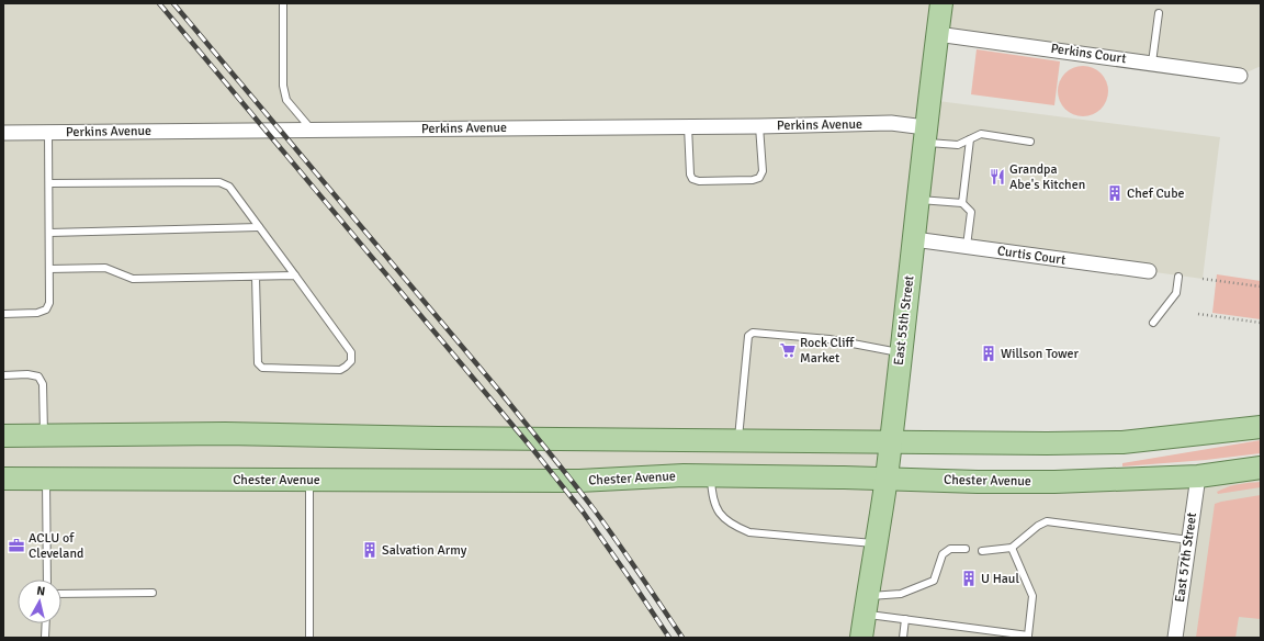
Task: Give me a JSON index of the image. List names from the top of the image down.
{
  "streets": {
    "main road": ["East 55th Street", "Chester Avenue"],
    "street": [
      "Perkins Court",
      "Perkins Avenue",
      "Curtis Court",
      "East 57th Street"
    ]
  },
  "crossings": [
    ["Perkins Court", "East 55th Street"],
    ["Perkins Avenue", "East 55th Street"],
    ["Curtis Court", "East 55th Street"],
    ["East 55th Street", "Chester Avenue"],
    ["Chester Avenue", "East 57th Street"]
  ],
  "places": {
    "restaurant": ["Grandpa Abe's Kitchen"],
    "building": [
      "Chef Cube",
      "Willson Tower",
      "Salvation Army",
      "U Haul"
    ],
    "supermarket": ["Rock Cliff Market"],
    "office": ["ACLU of Cleveland"]
  },
  "north": "top"
}
